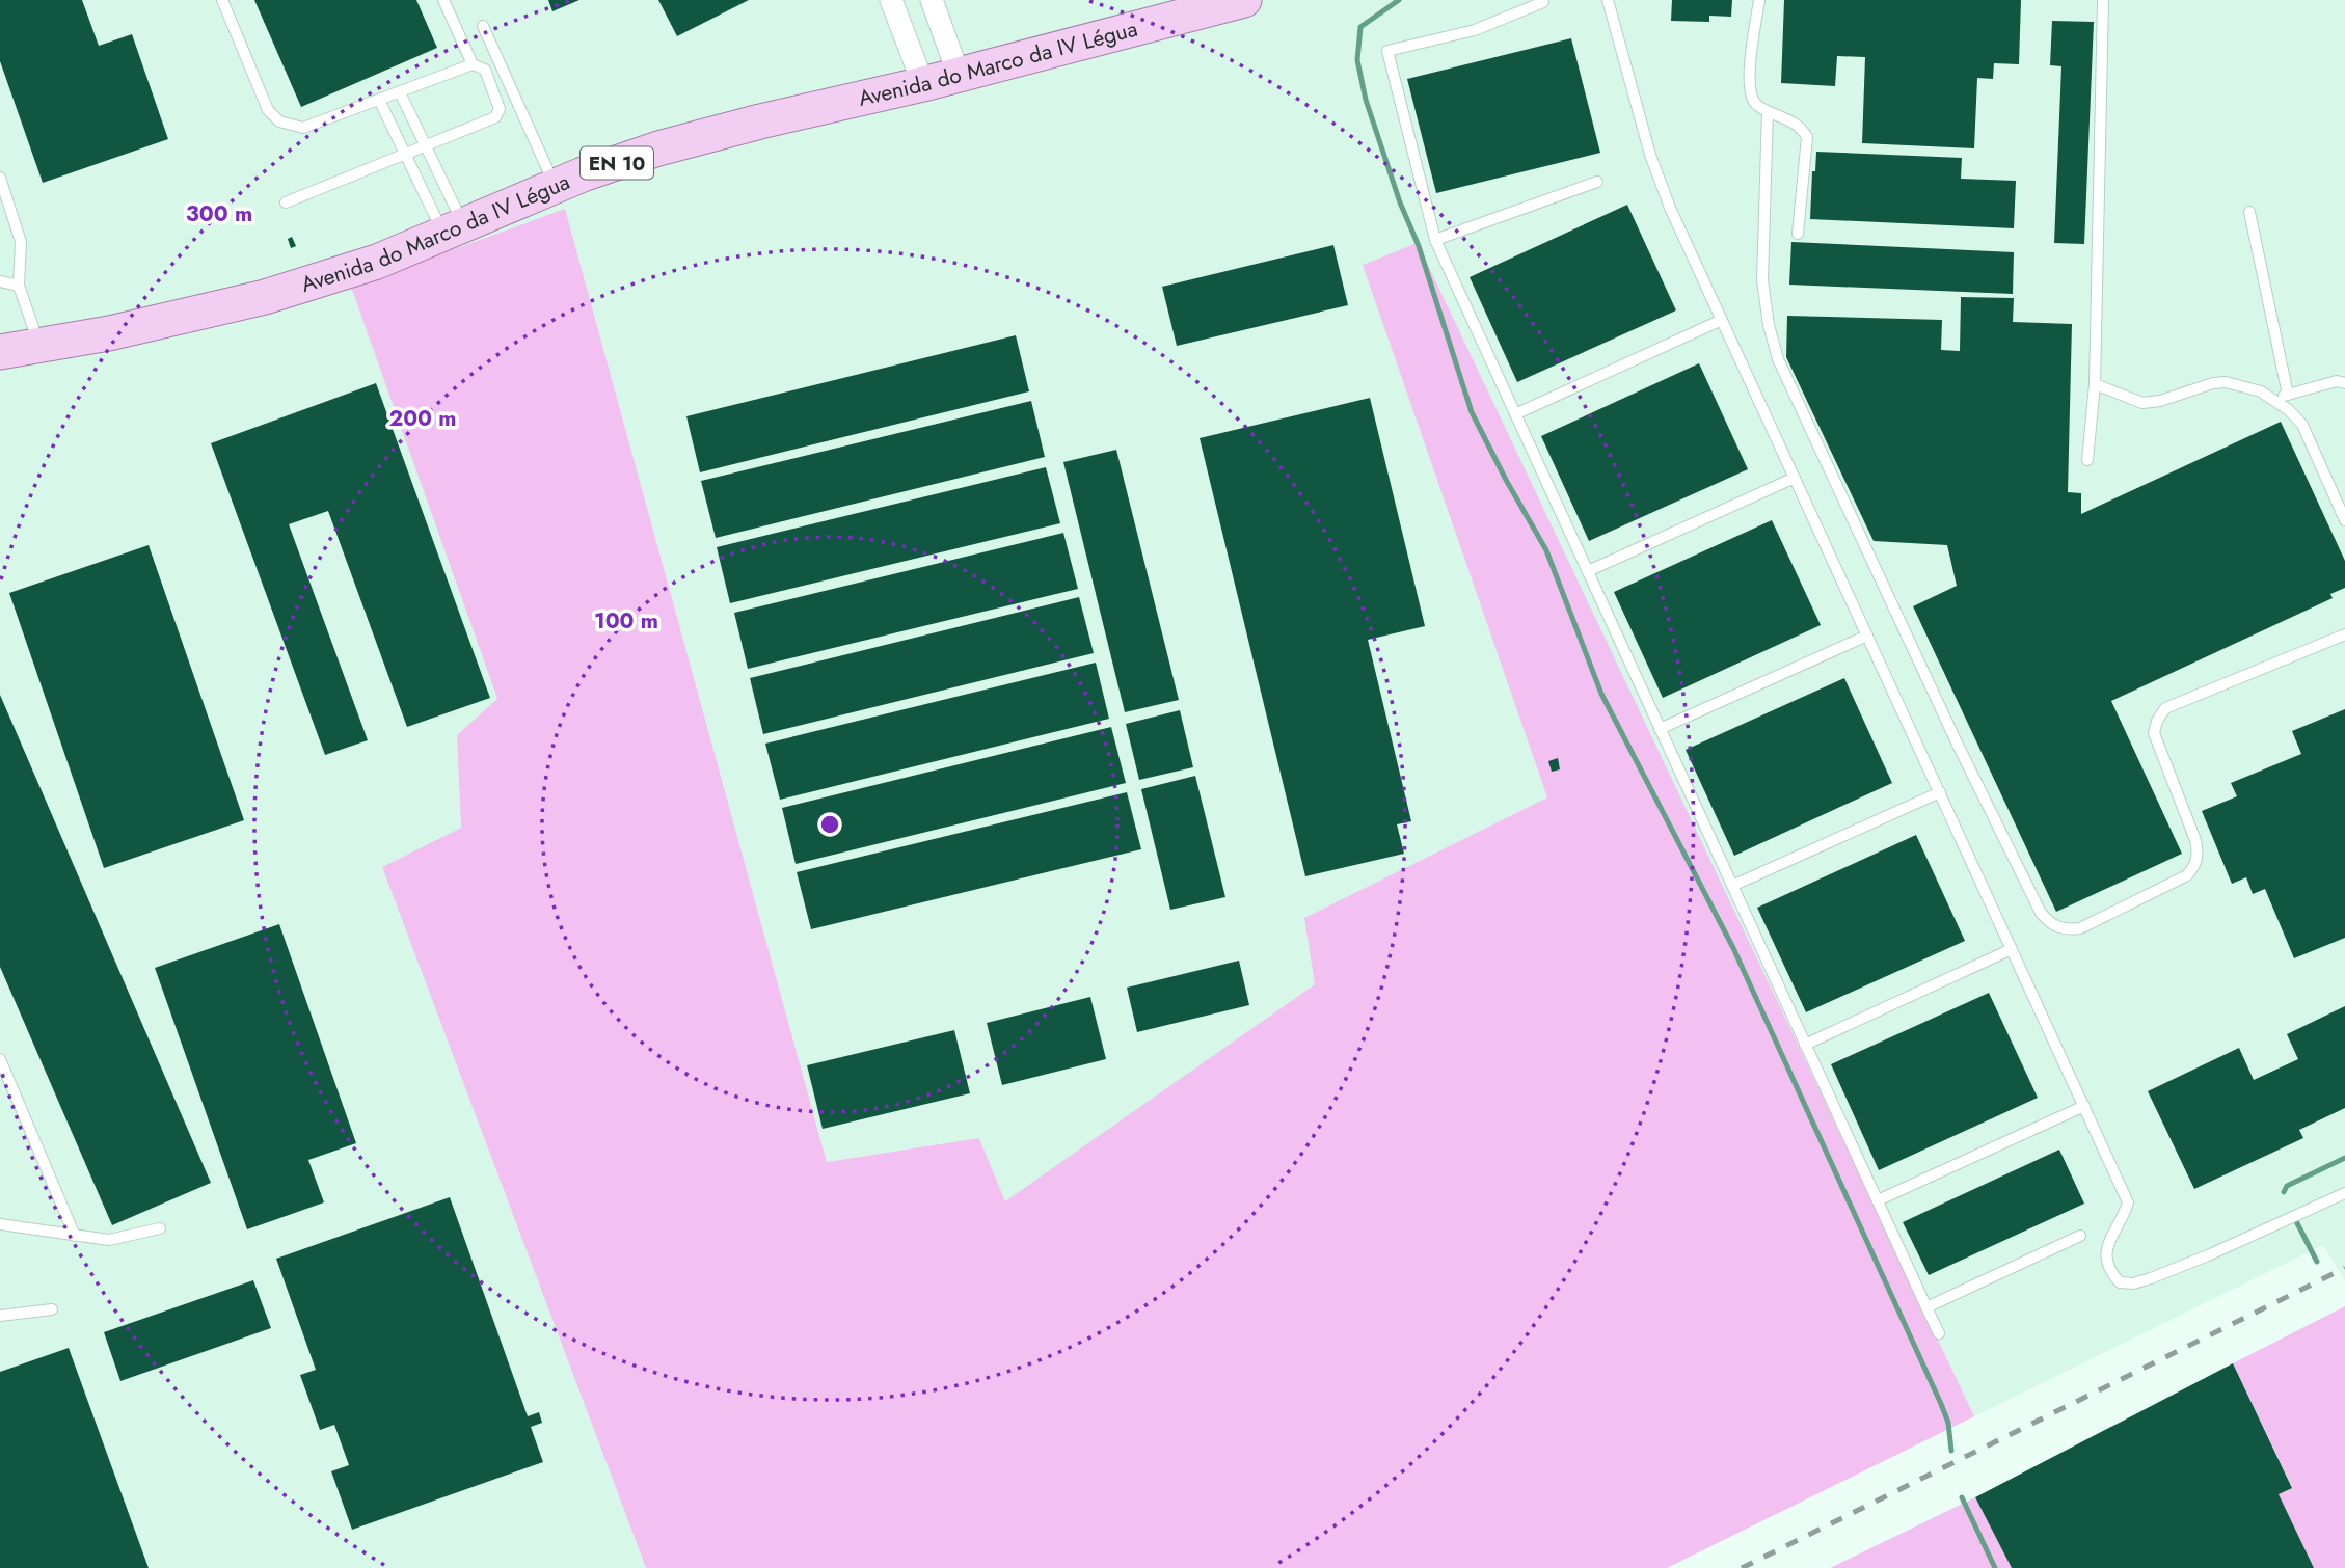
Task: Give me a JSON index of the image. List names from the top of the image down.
{
  "streets": {
    "main road": ["Avenida do Marco da IV Légua", "EN 10"]
  },
  "rings": ["300 m", "200 m", "100 m"]
}
